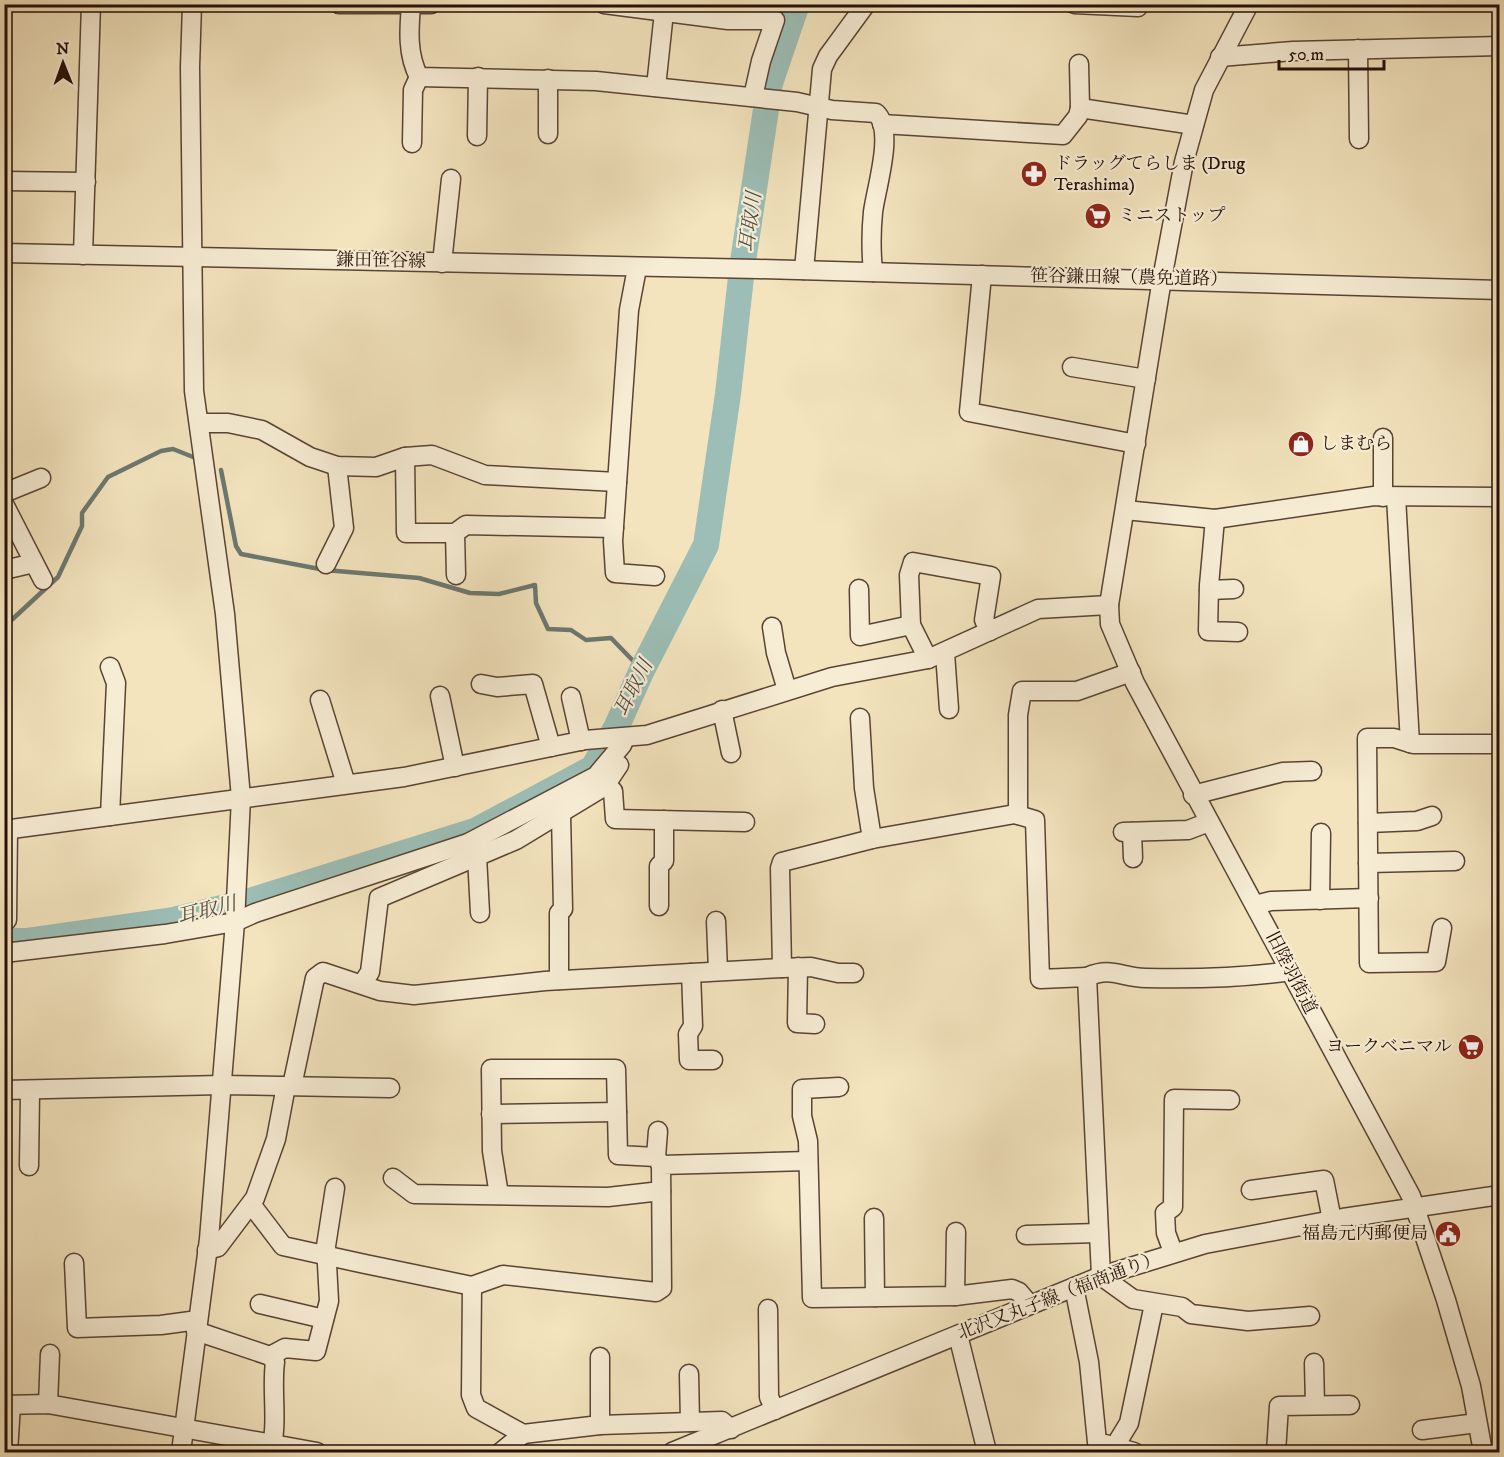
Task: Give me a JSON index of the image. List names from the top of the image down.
{
  "streets": {
    "street": [
      "鎌田笹谷線",
      "笹谷鎌田線（農免道路）",
      "旧陸羽街道",
      "北沢又丸子線（福商通り）"
    ]
  },
  "crossings": [
    ["鎌田笹谷線", "笹谷鎌田線（農免道路）"],
    ["旧陸羽街道", "北沢又丸子線（福商通り）"]
  ],
  "water": ["耳取川"],
  "places": {
    "pharmacy": ["ドラッグてらしま (Drug Terashima)"],
    "supermarket": ["ミニストップ", "ヨークベニマル"],
    "shop": ["しまむら"],
    "public building": ["福島元内郵便局"]
  },
  "scale_bar": "50 m",
  "north": "top"
}
